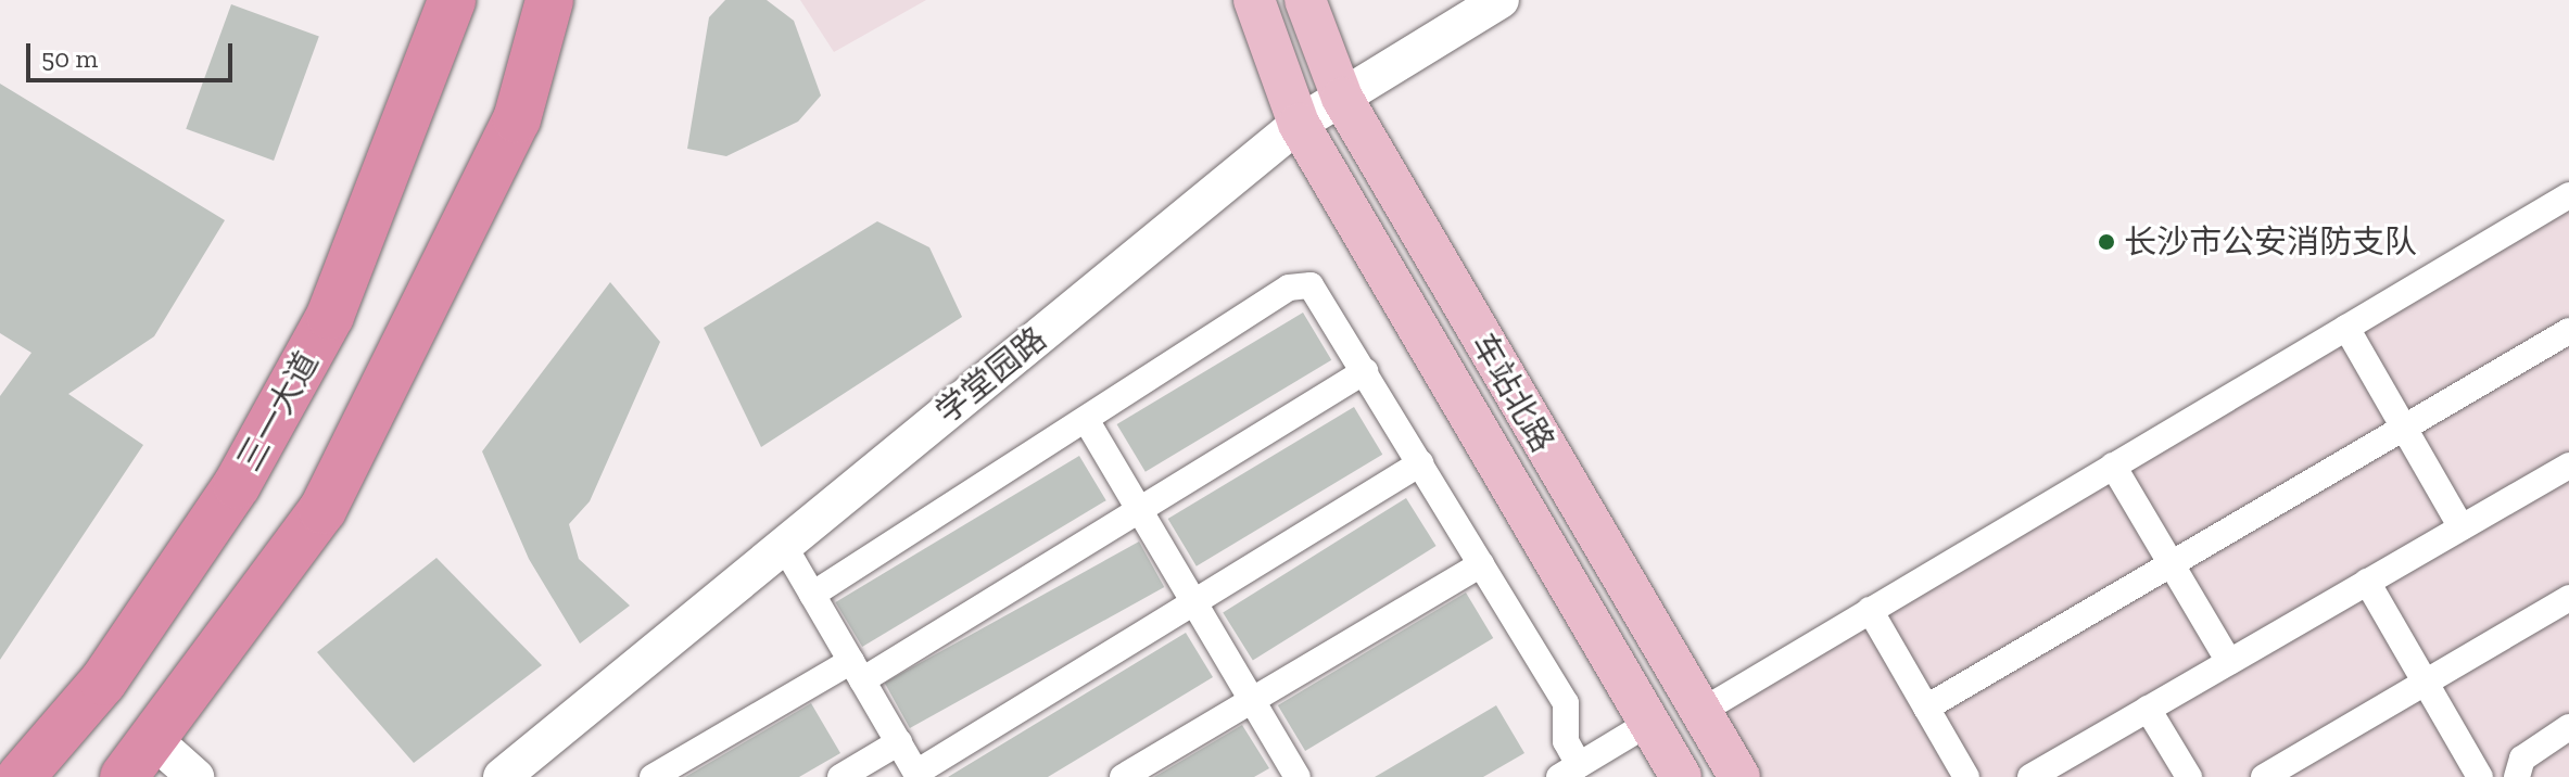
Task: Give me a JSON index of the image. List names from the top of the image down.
{
  "streets": {
    "highway": ["三一大道"],
    "main road": ["车站北路"],
    "street": ["学堂园路"]
  },
  "crossings": [
    ["学堂园路", "车站北路"]
  ],
  "places": ["长沙市公安消防支队"],
  "scale_bar": "50 m"
}
